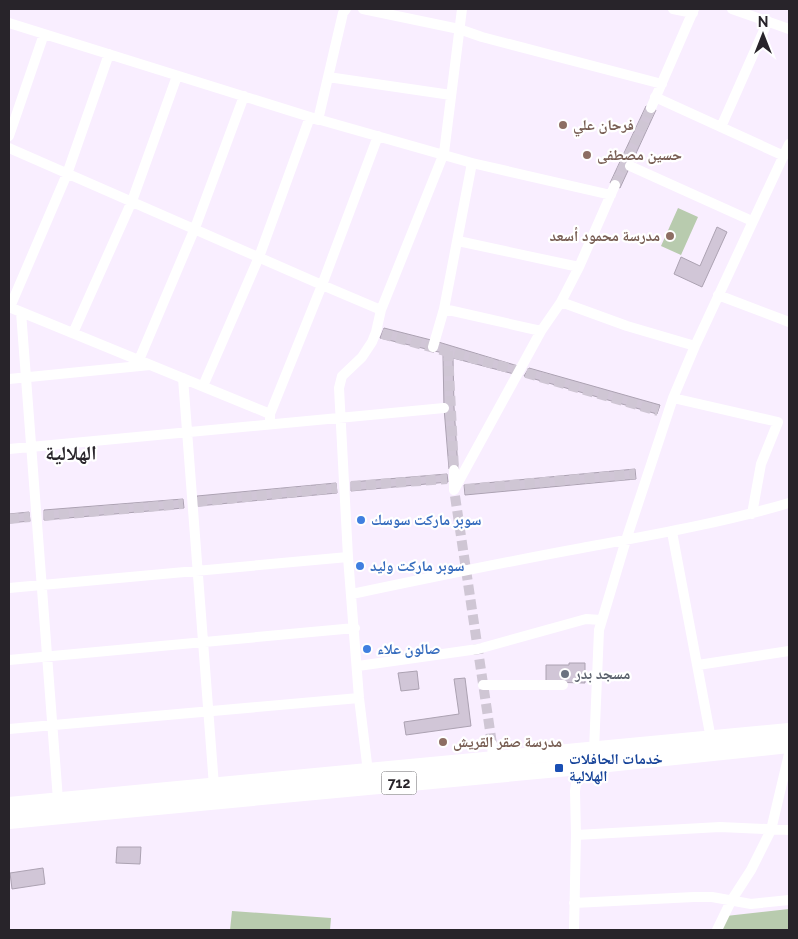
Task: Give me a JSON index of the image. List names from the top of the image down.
{
  "streets": {
    "main road": ["712"]
  },
  "districts": ["الهلالية"],
  "places": {
    "other": [
      "فرحان علي",
      "حسين مصطفى",
      "مدرسة محمود أسعد",
      "سوبر ماركت سوسك",
      "سوبر ماركت وليد",
      "صالون علاء",
      "مسجد بدر",
      "مدرسة صقر القريش"
    ],
    "transit": ["خدمات الحافلات الهلالية"]
  },
  "north": "top"
}
